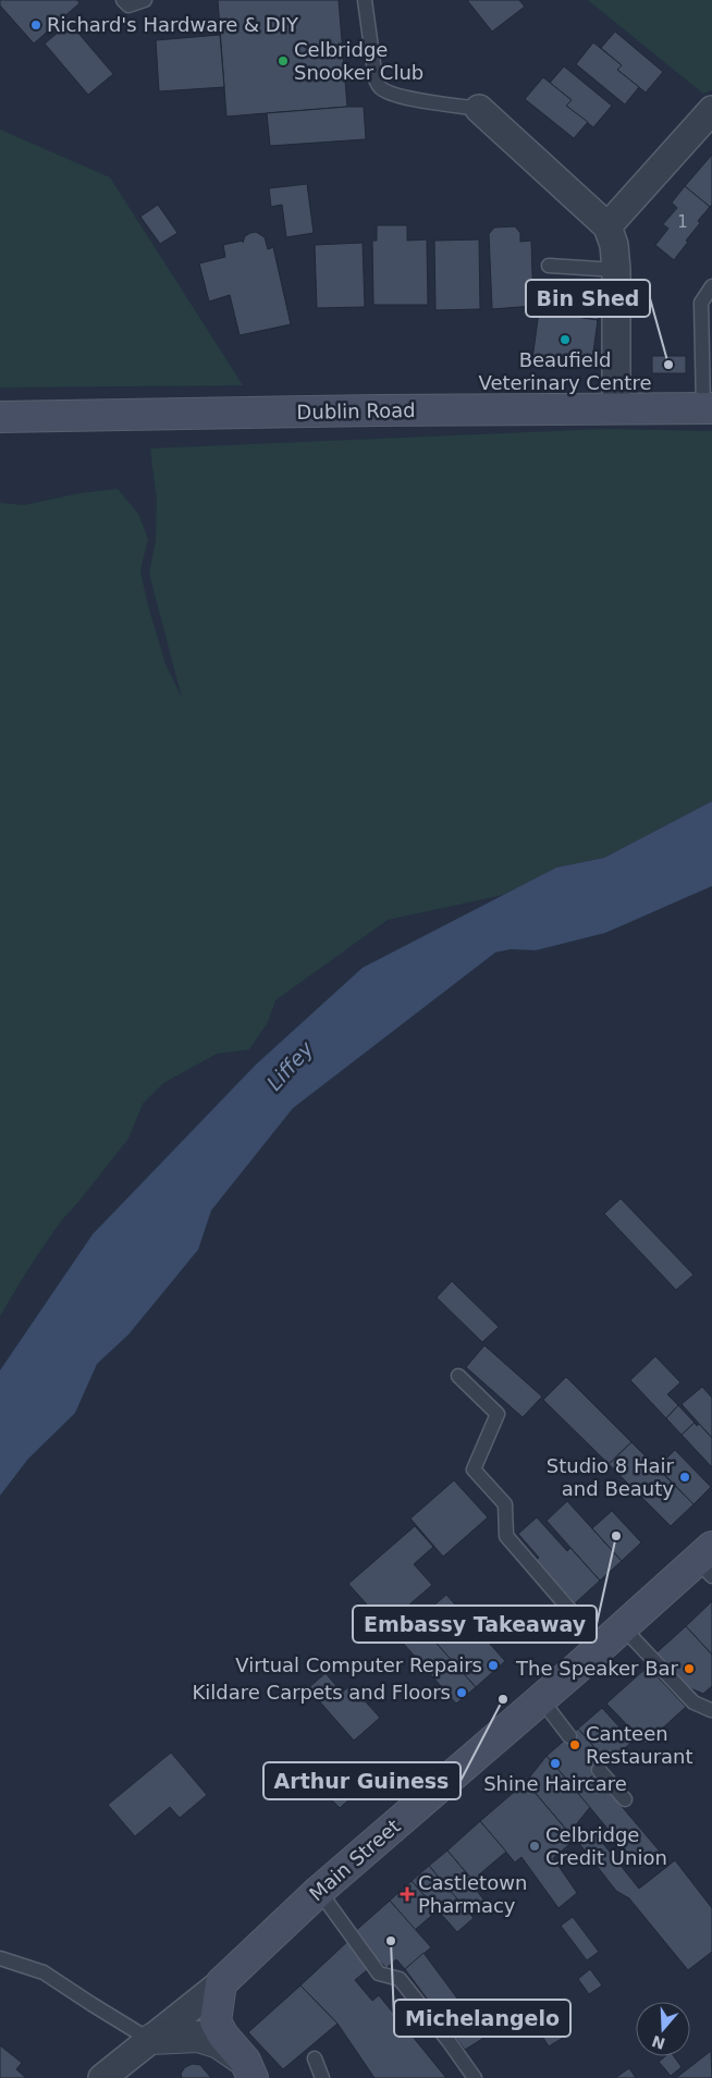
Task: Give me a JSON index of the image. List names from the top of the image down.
{
  "streets": {
    "main road": ["Dublin Road", "Main Street"]
  },
  "water": ["Liffey"],
  "places": {
    "other": [
      "Richard's Hardware & DIY",
      "Celbridge Snooker Club",
      "Beaufield Veterinary Centre",
      "Bin Shed",
      "Studio 8 Hair and Beauty",
      "Embassy Takeaway",
      "Virtual Computer Repairs",
      "The Speaker Bar",
      "Kildare Carpets and Floors",
      "Arthur Guiness",
      "Canteen Restaurant",
      "Shine Haircare",
      "Celbridge Credit Union",
      "Michelangelo"
    ],
    "health": ["Castletown Pharmacy"]
  },
  "house_numbers": ["1"],
  "north": "bottom"
}
